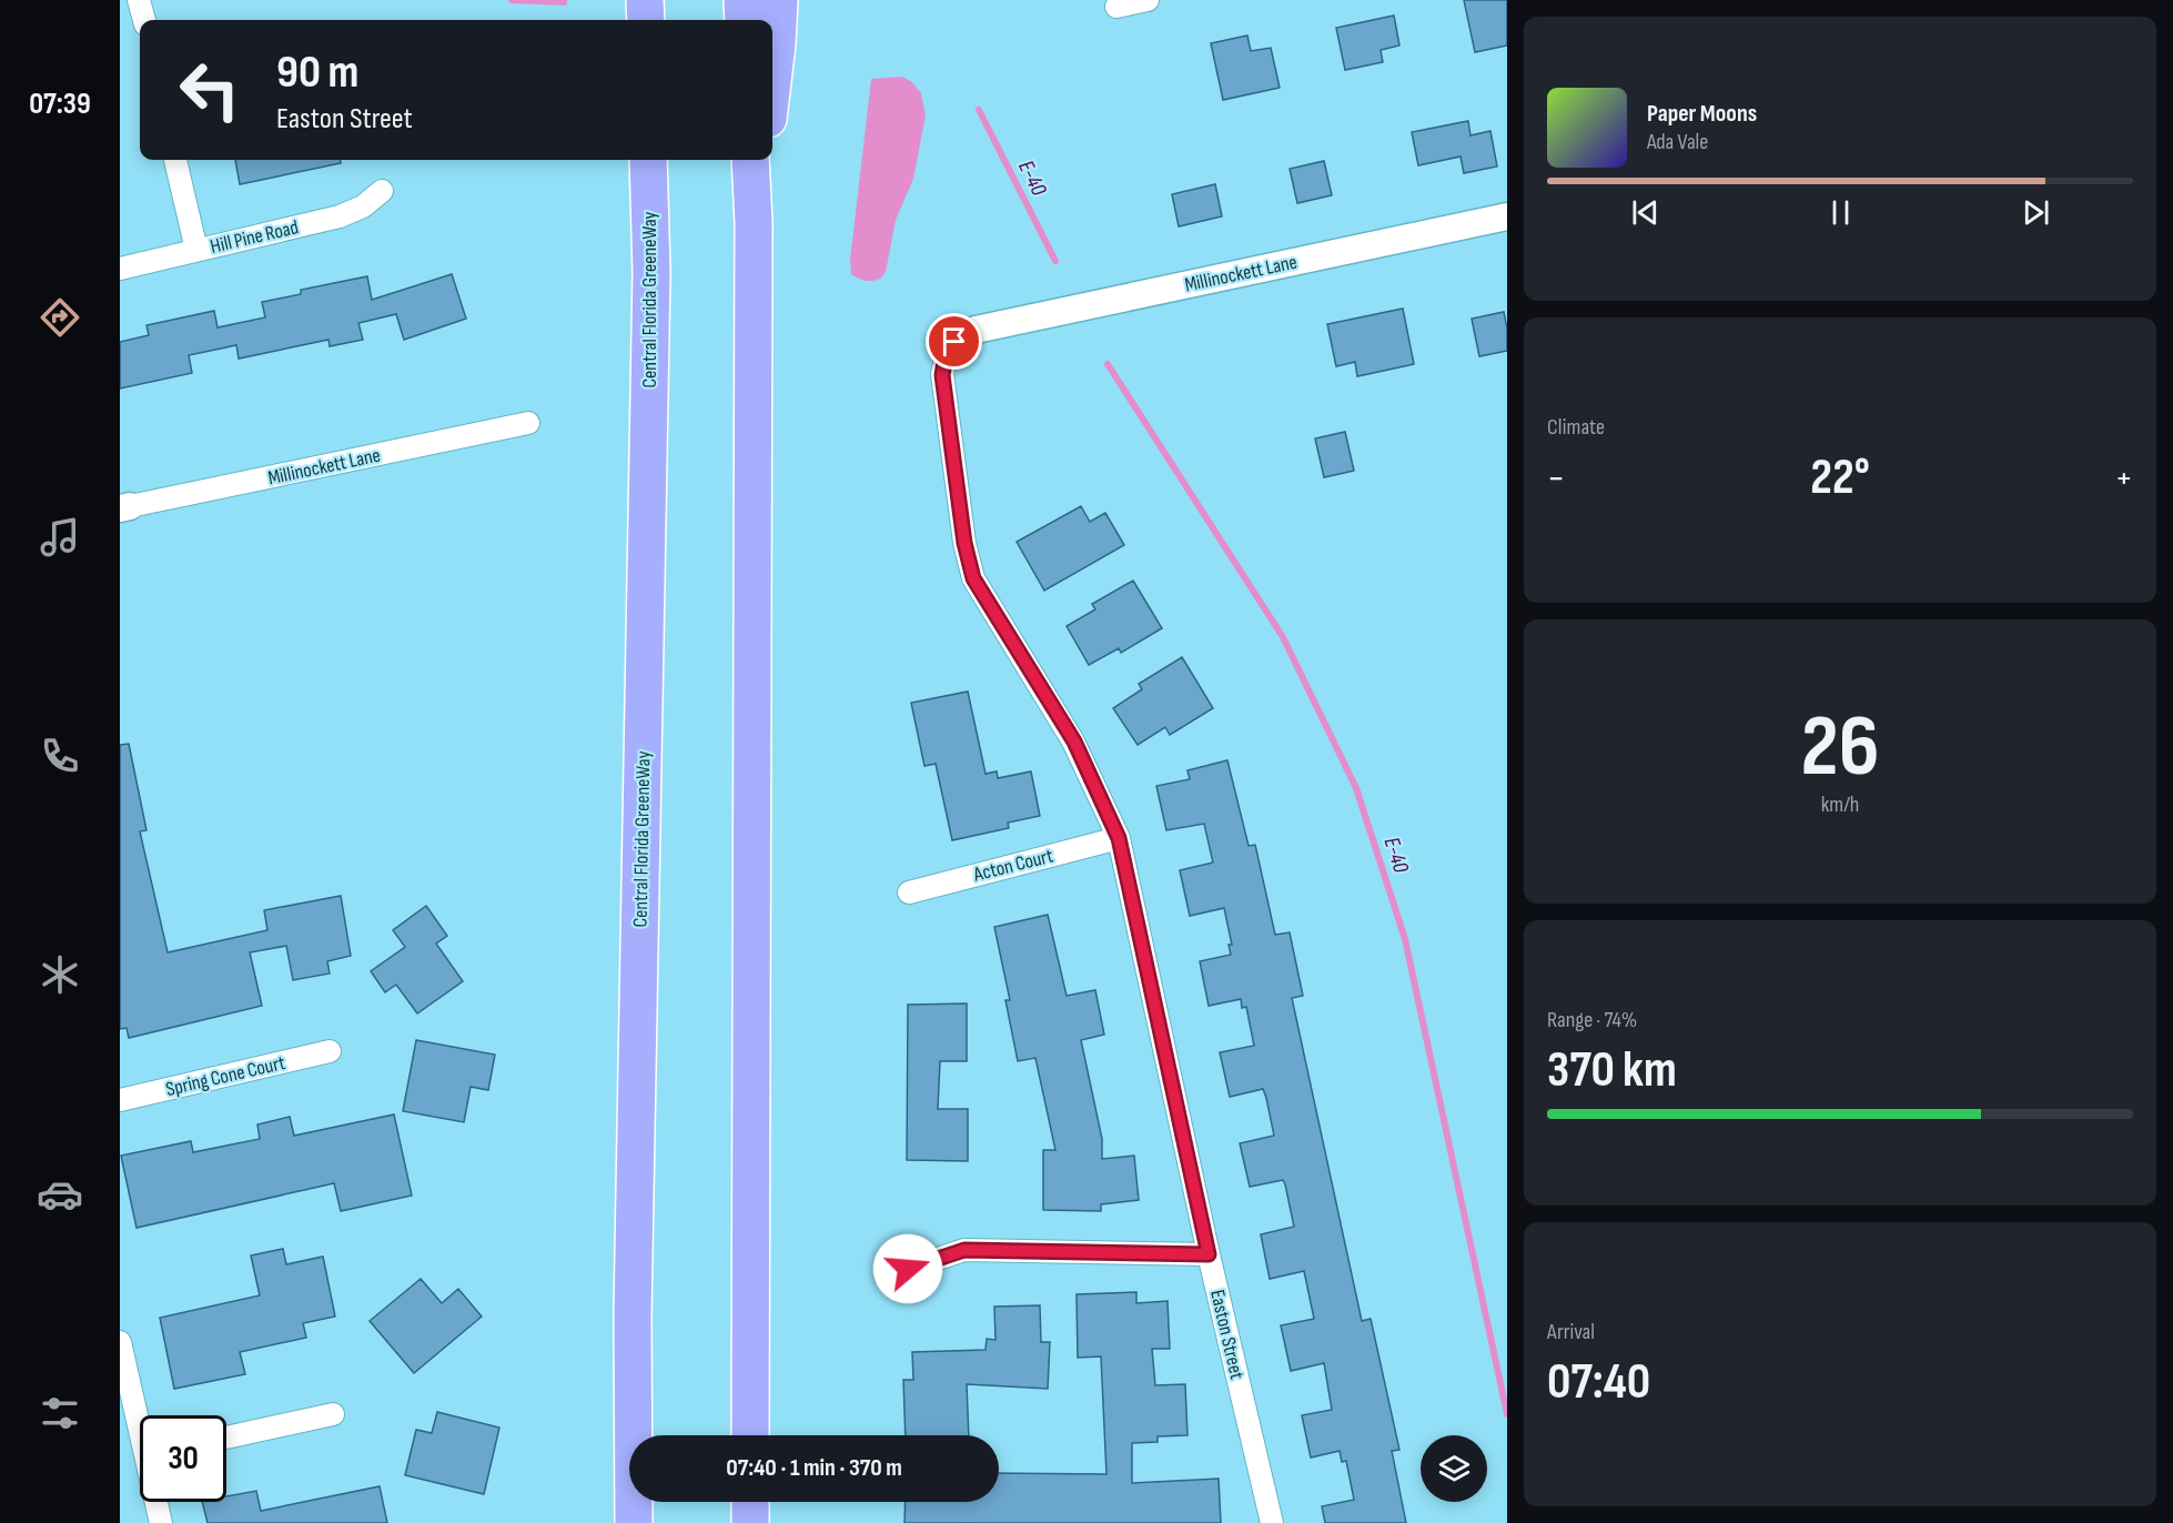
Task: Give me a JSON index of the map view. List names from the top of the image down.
{
  "streets": {
    "highway": ["Central Florida GreeneWay"],
    "street": [
      "Hill Pine Road",
      "Millinockett Lane",
      "Acton Court",
      "Spring Cone Court",
      "Easton Street"
    ]
  },
  "crossings": [
    ["Millinockett Lane", "Easton Street"],
    ["Acton Court", "Easton Street"]
  ],
  "water": ["E-40"],
  "page": {
    "tabs": "07:39",
    "turn": ["90 m", "Easton Street"],
    "song": ["Paper Moons", "Ada Vale"],
    "tile": [
      "Climate",
      ["26", "km/h"],
      ["Range · 74%", "370 km"],
      ["Arrival", "07:40"]
    ],
    "heat": ["−", "22°", "+"],
    "limit": "30",
    "trip": "07:40 · 1 min · 370 m"
  }
}
